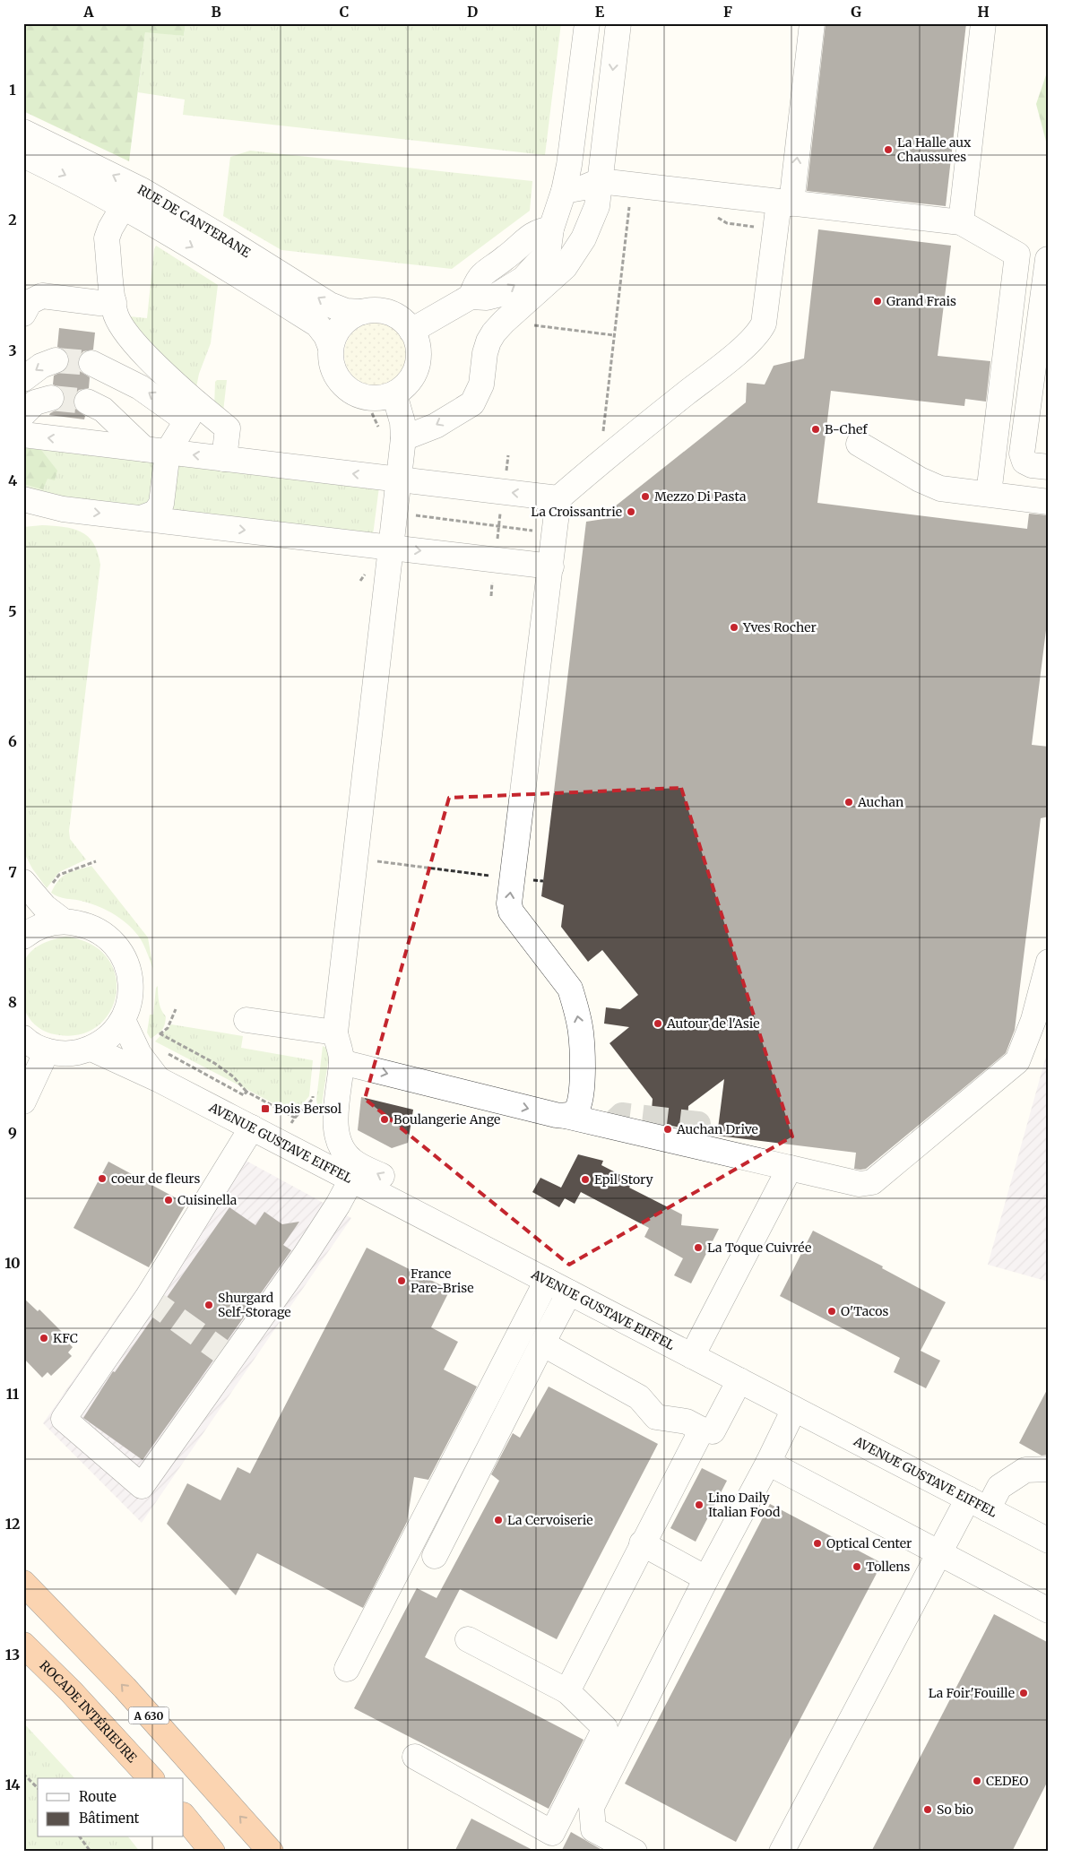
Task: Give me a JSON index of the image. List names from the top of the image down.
{
  "streets": {
    "highway": ["ROCADE INTÉRIEURE", "A 630"],
    "street": ["RUE DE CANTERANE", "AVENUE GUSTAVE EIFFEL"]
  },
  "places": {
    "other": [
      "La Halle aux Chaussures",
      "Grand Frais",
      "B-Chef",
      "Mezzo Di Pasta",
      "La Croissantrie",
      "Yves Rocher",
      "Auchan",
      "Autour de l'Asie",
      "Boulangerie Ange",
      "Auchan Drive",
      "coeur de fleurs",
      "Epil Story",
      "Cuisinella",
      "La Toque Cuivrée",
      "France Pare-Brise",
      "Shurgard Self-Storage",
      "O'Tacos",
      "KFC",
      "Lino Daily Italian Food",
      "La Cervoiserie",
      "Optical Center",
      "Tollens",
      "La Foir'Fouille",
      "CEDEO",
      "So bio"
    ],
    "transit": ["Bois Bersol"]
  },
  "legend": ["Route", "Bâtiment"],
  "grid": {
    "columns": [
      "A",
      "B",
      "C",
      "D",
      "E",
      "F",
      "G",
      "H"
    ],
    "rows": [
      "1",
      "2",
      "3",
      "4",
      "5",
      "6",
      "7",
      "8",
      "9",
      "10",
      "11",
      "12",
      "13",
      "14"
    ]
  }
}
